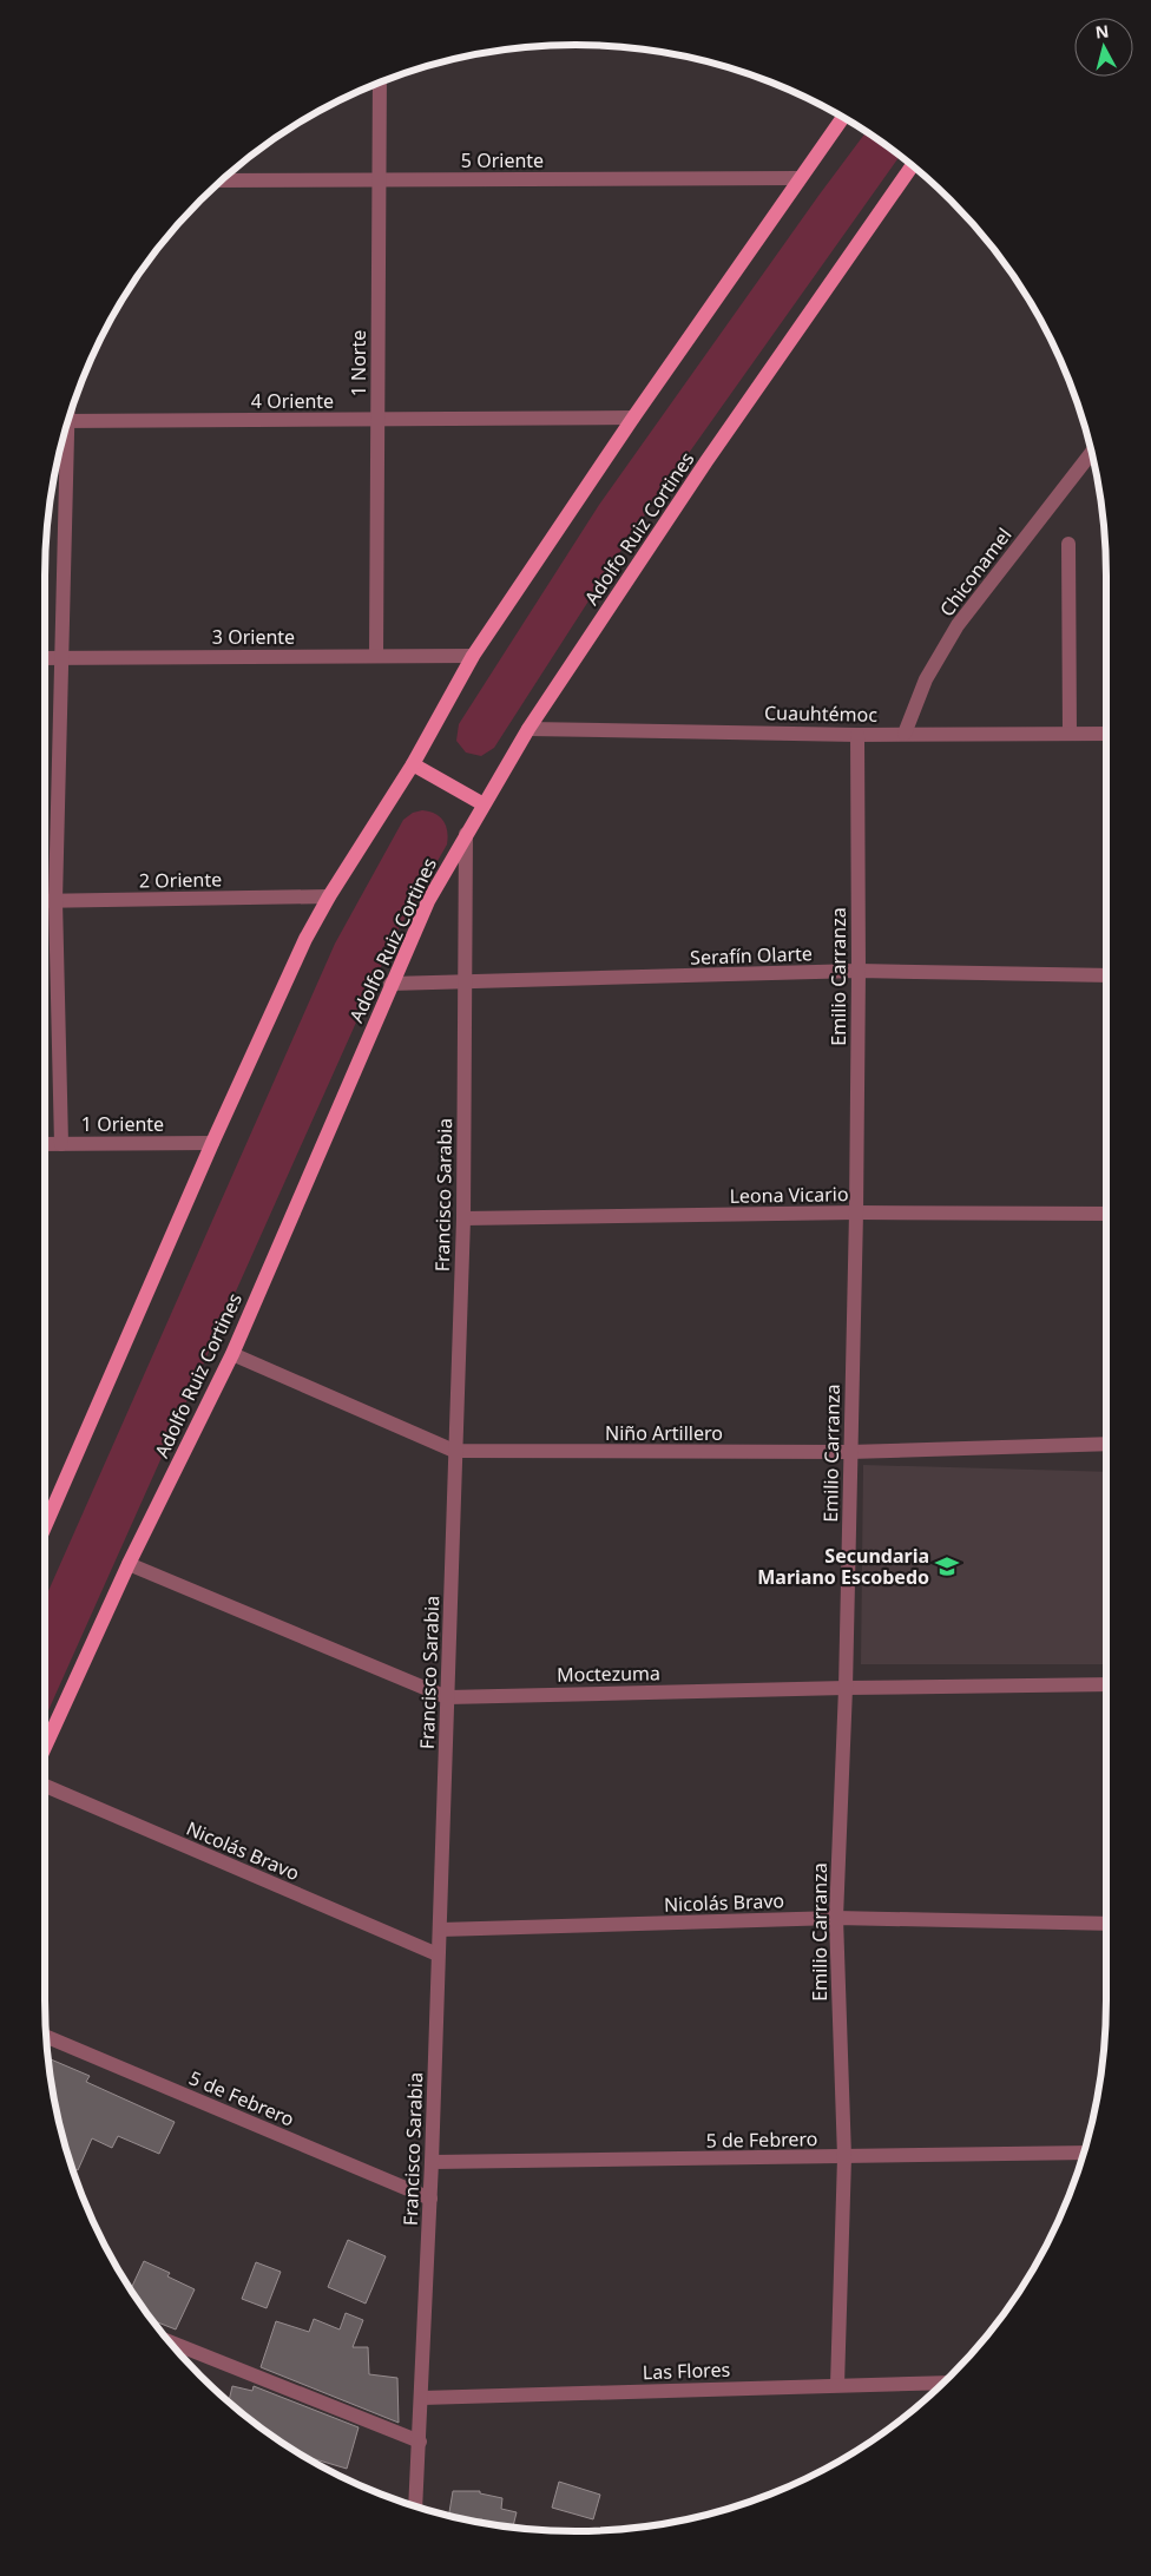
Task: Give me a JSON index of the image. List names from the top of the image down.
{
  "streets": {
    "main road": ["Adolfo Ruiz Cortines"],
    "street": [
      "5 Oriente",
      "1 Norte",
      "4 Oriente",
      "Chiconamel",
      "3 Oriente",
      "Cuauhtémoc",
      "2 Oriente",
      "Serafín Olarte",
      "Emilio Carranza",
      "1 Oriente",
      "Francisco Sarabia",
      "Leona Vicario",
      "Niño Artillero",
      "Moctezuma",
      "Nicolás Bravo",
      "5 de Febrero",
      "Las Flores"
    ]
  },
  "crossings": [
    ["5 Oriente", "1 Norte"],
    ["1 Norte", "4 Oriente"],
    ["1 Norte", "3 Oriente"],
    ["Adolfo Ruiz Cortines", "Cuauhtémoc"],
    ["Adolfo Ruiz Cortines", "Serafín Olarte"],
    ["Adolfo Ruiz Cortines", "Francisco Sarabia"],
    ["Adolfo Ruiz Cortines", "Niño Artillero"],
    ["Adolfo Ruiz Cortines", "Moctezuma"],
    ["Chiconamel", "Cuauhtémoc"],
    ["Cuauhtémoc", "Emilio Carranza"],
    ["Serafín Olarte", "Emilio Carranza"],
    ["Serafín Olarte", "Francisco Sarabia"],
    ["Emilio Carranza", "Leona Vicario"],
    ["Emilio Carranza", "Niño Artillero"],
    ["Emilio Carranza", "Moctezuma"],
    ["Emilio Carranza", "Nicolás Bravo"],
    ["Emilio Carranza", "5 de Febrero"],
    ["Emilio Carranza", "Las Flores"],
    ["Francisco Sarabia", "Leona Vicario"],
    ["Francisco Sarabia", "Niño Artillero"],
    ["Francisco Sarabia", "Moctezuma"],
    ["Francisco Sarabia", "Nicolás Bravo"],
    ["Francisco Sarabia", "5 de Febrero"],
    ["Francisco Sarabia", "Las Flores"]
  ],
  "places": {
    "school or university": ["Secundaria Mariano Escobedo"]
  },
  "north": "top"
}
